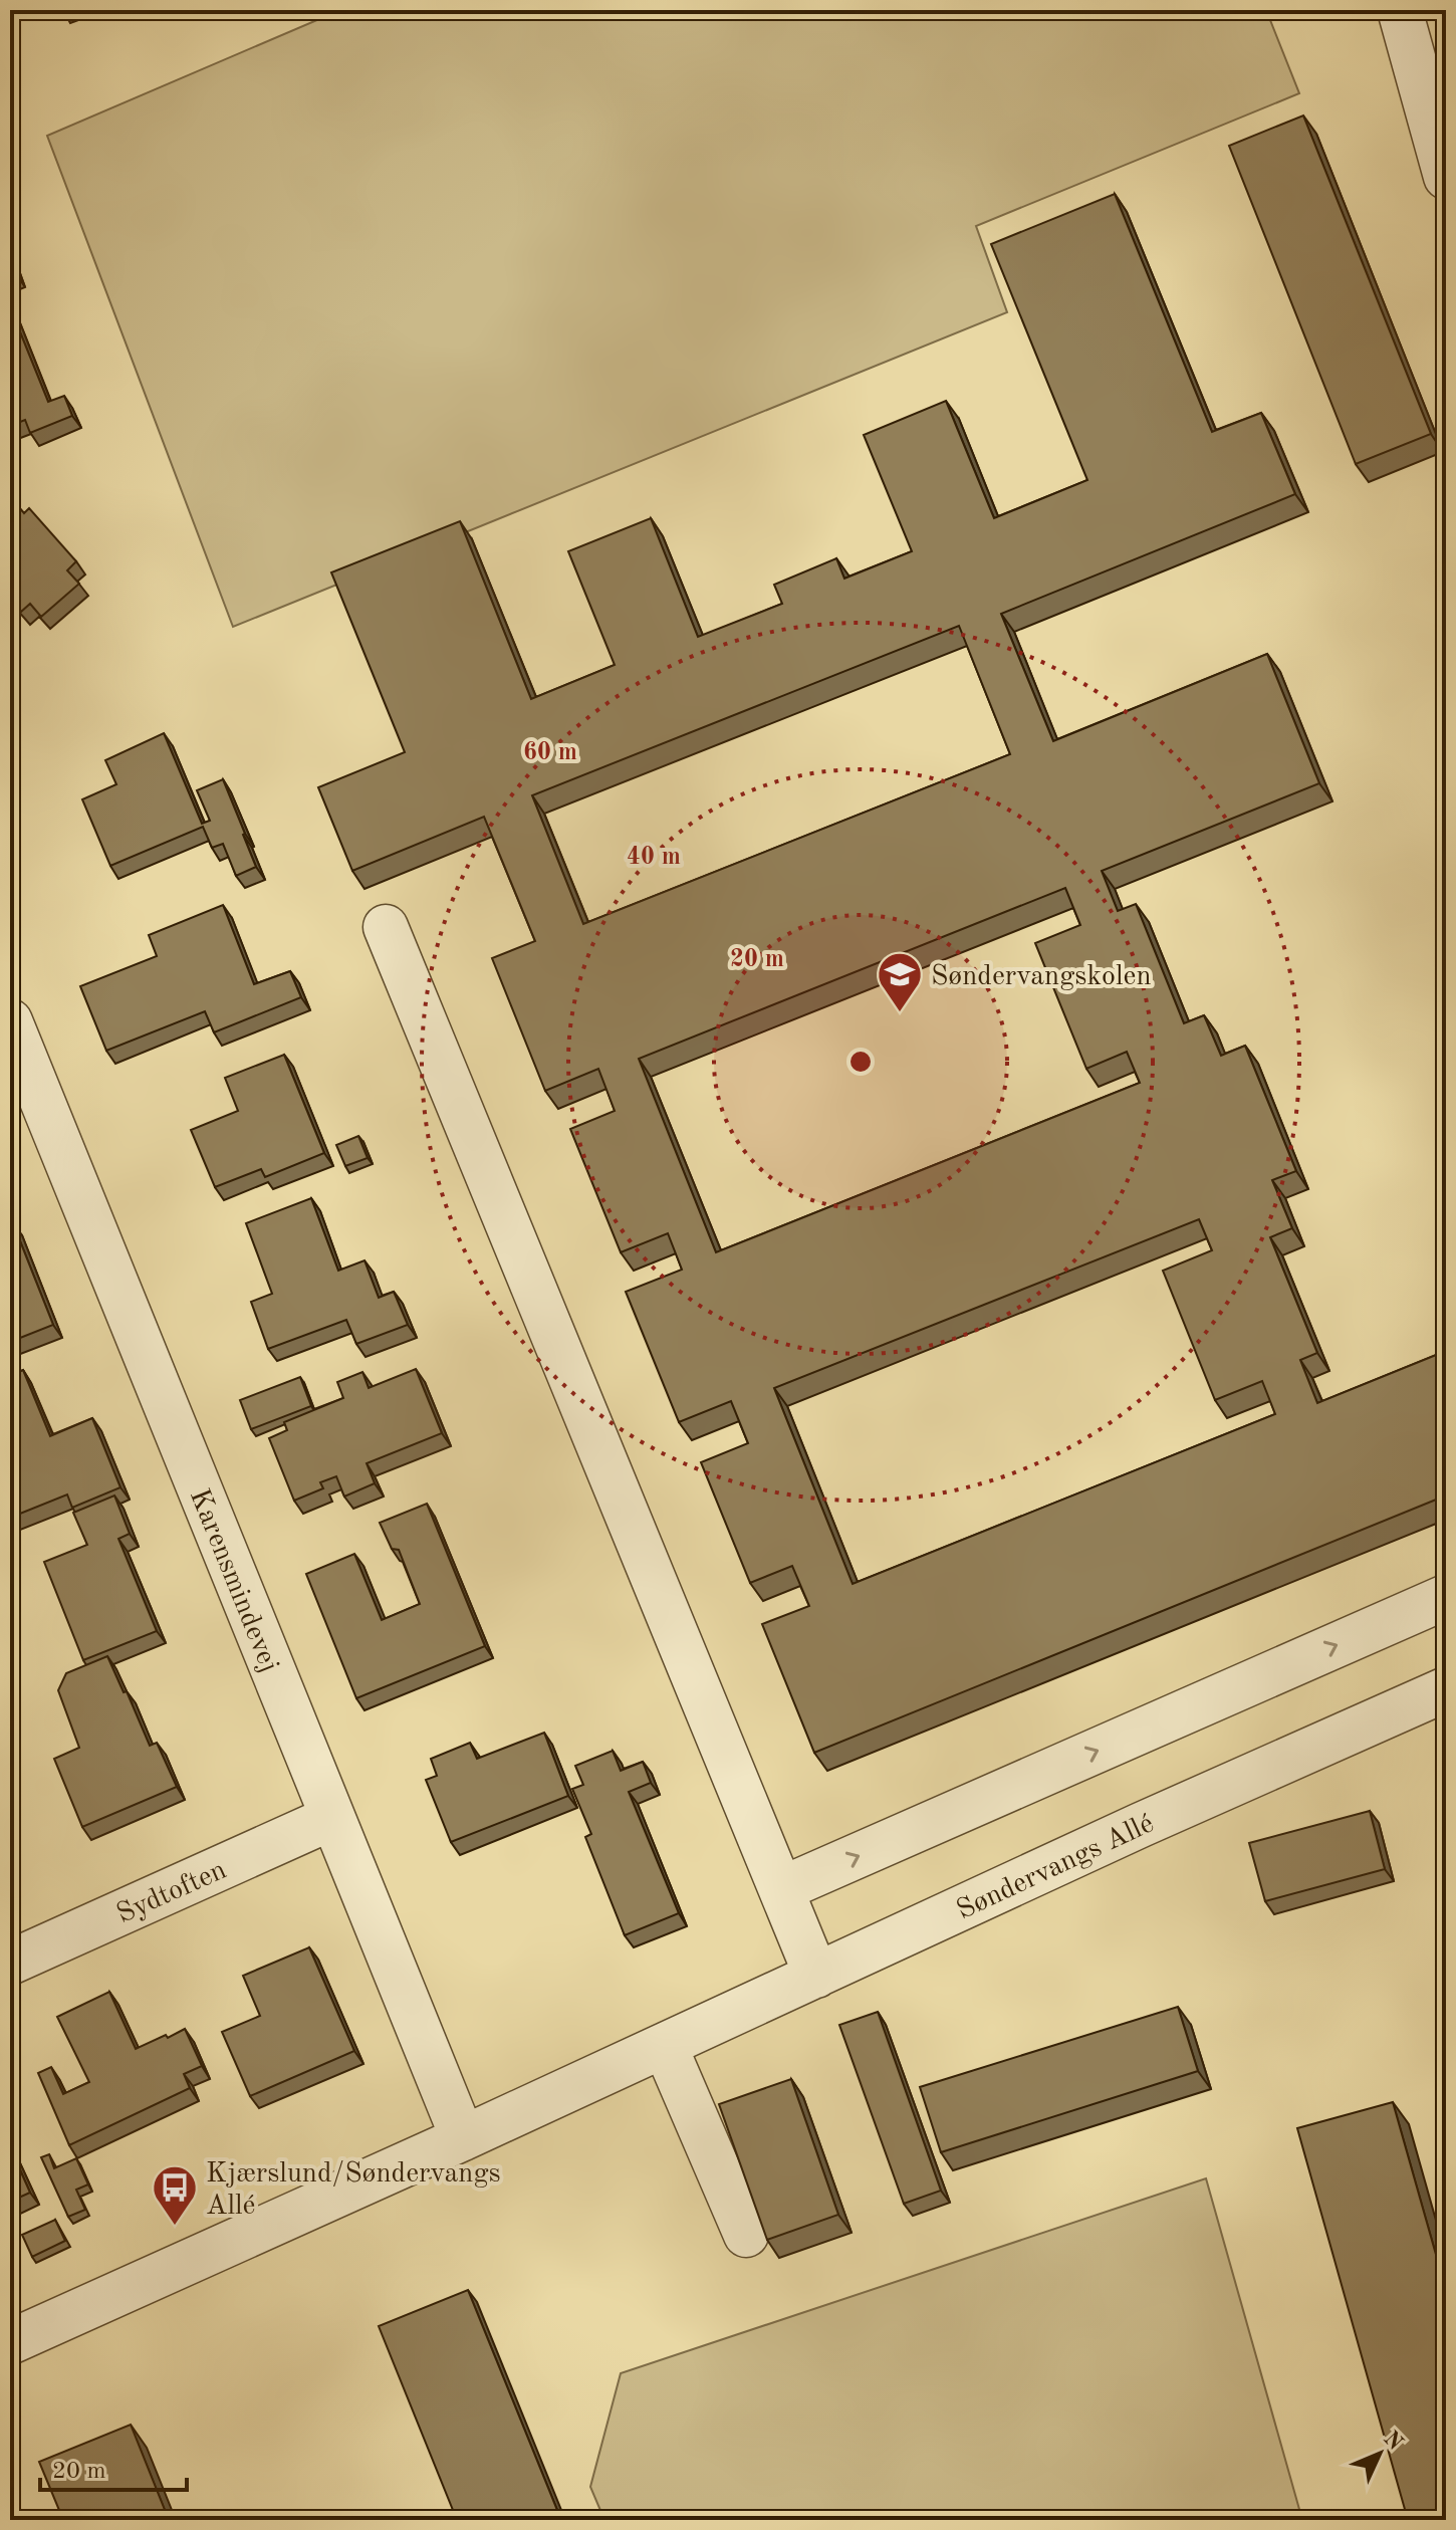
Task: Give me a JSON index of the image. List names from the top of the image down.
{
  "streets": {
    "street": ["Karensmindevej", "Søndervangs Allé", "Sydtoften"]
  },
  "crossings": [
    ["Karensmindevej", "Søndervangs Allé"],
    ["Karensmindevej", "Sydtoften"]
  ],
  "places": {
    "school or university": ["Søndervangskolen"],
    "bus stop": ["Kjærslund/Søndervangs Allé"]
  },
  "scale_bar": "20 m",
  "north": "top right",
  "rings": ["60 m", "40 m", "20 m"]
}
